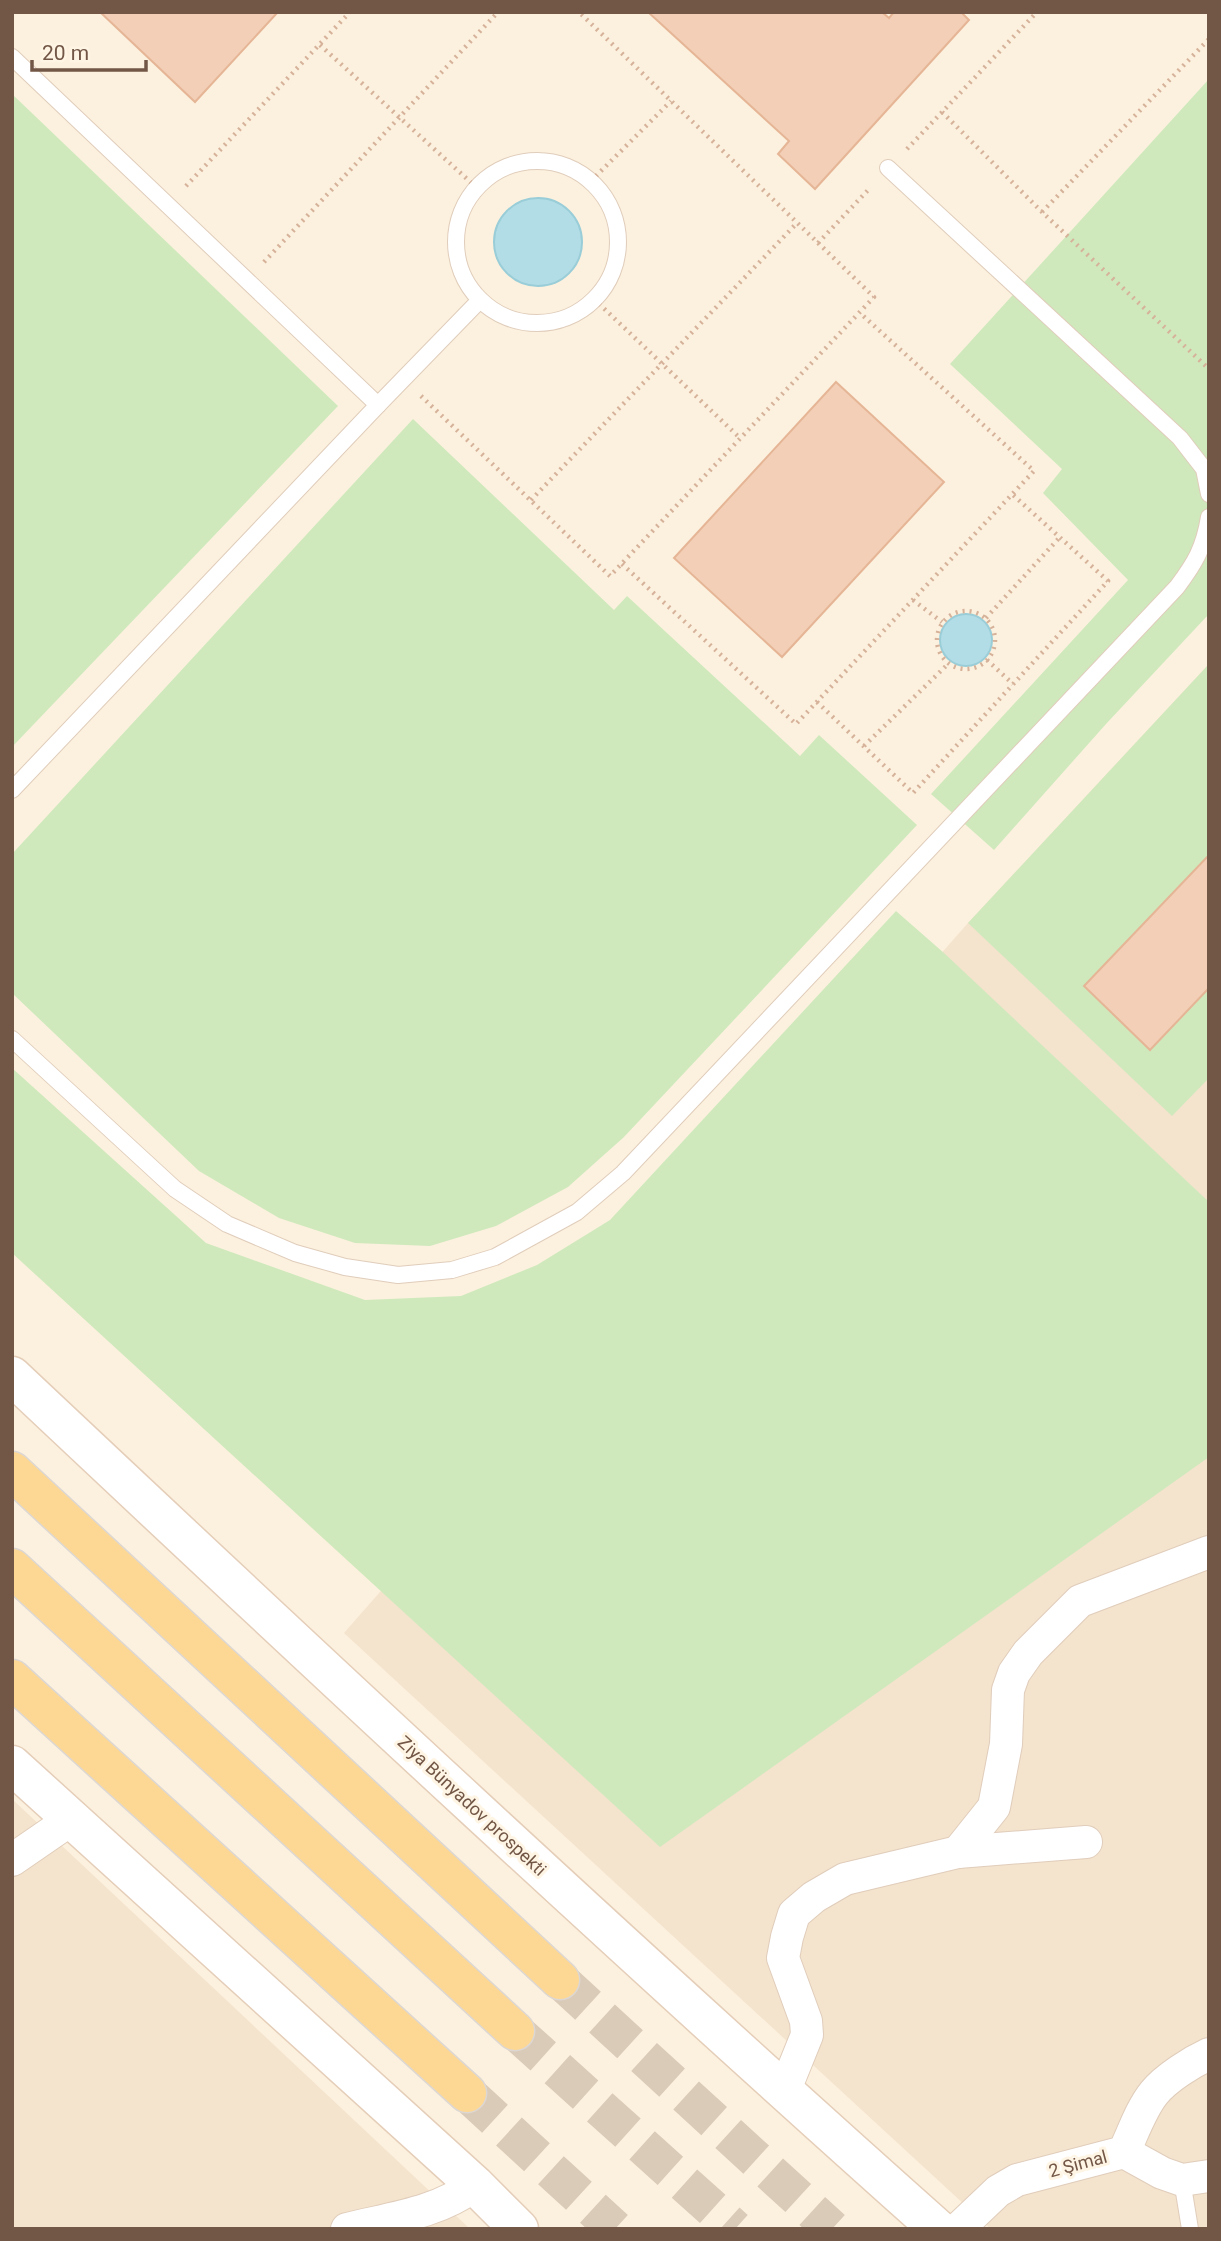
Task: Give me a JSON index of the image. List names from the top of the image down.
{
  "streets": {
    "main road": ["Ziya Bünyadov prospekti"],
    "street": ["2 Şimal"]
  },
  "scale_bar": "20 m"
}
